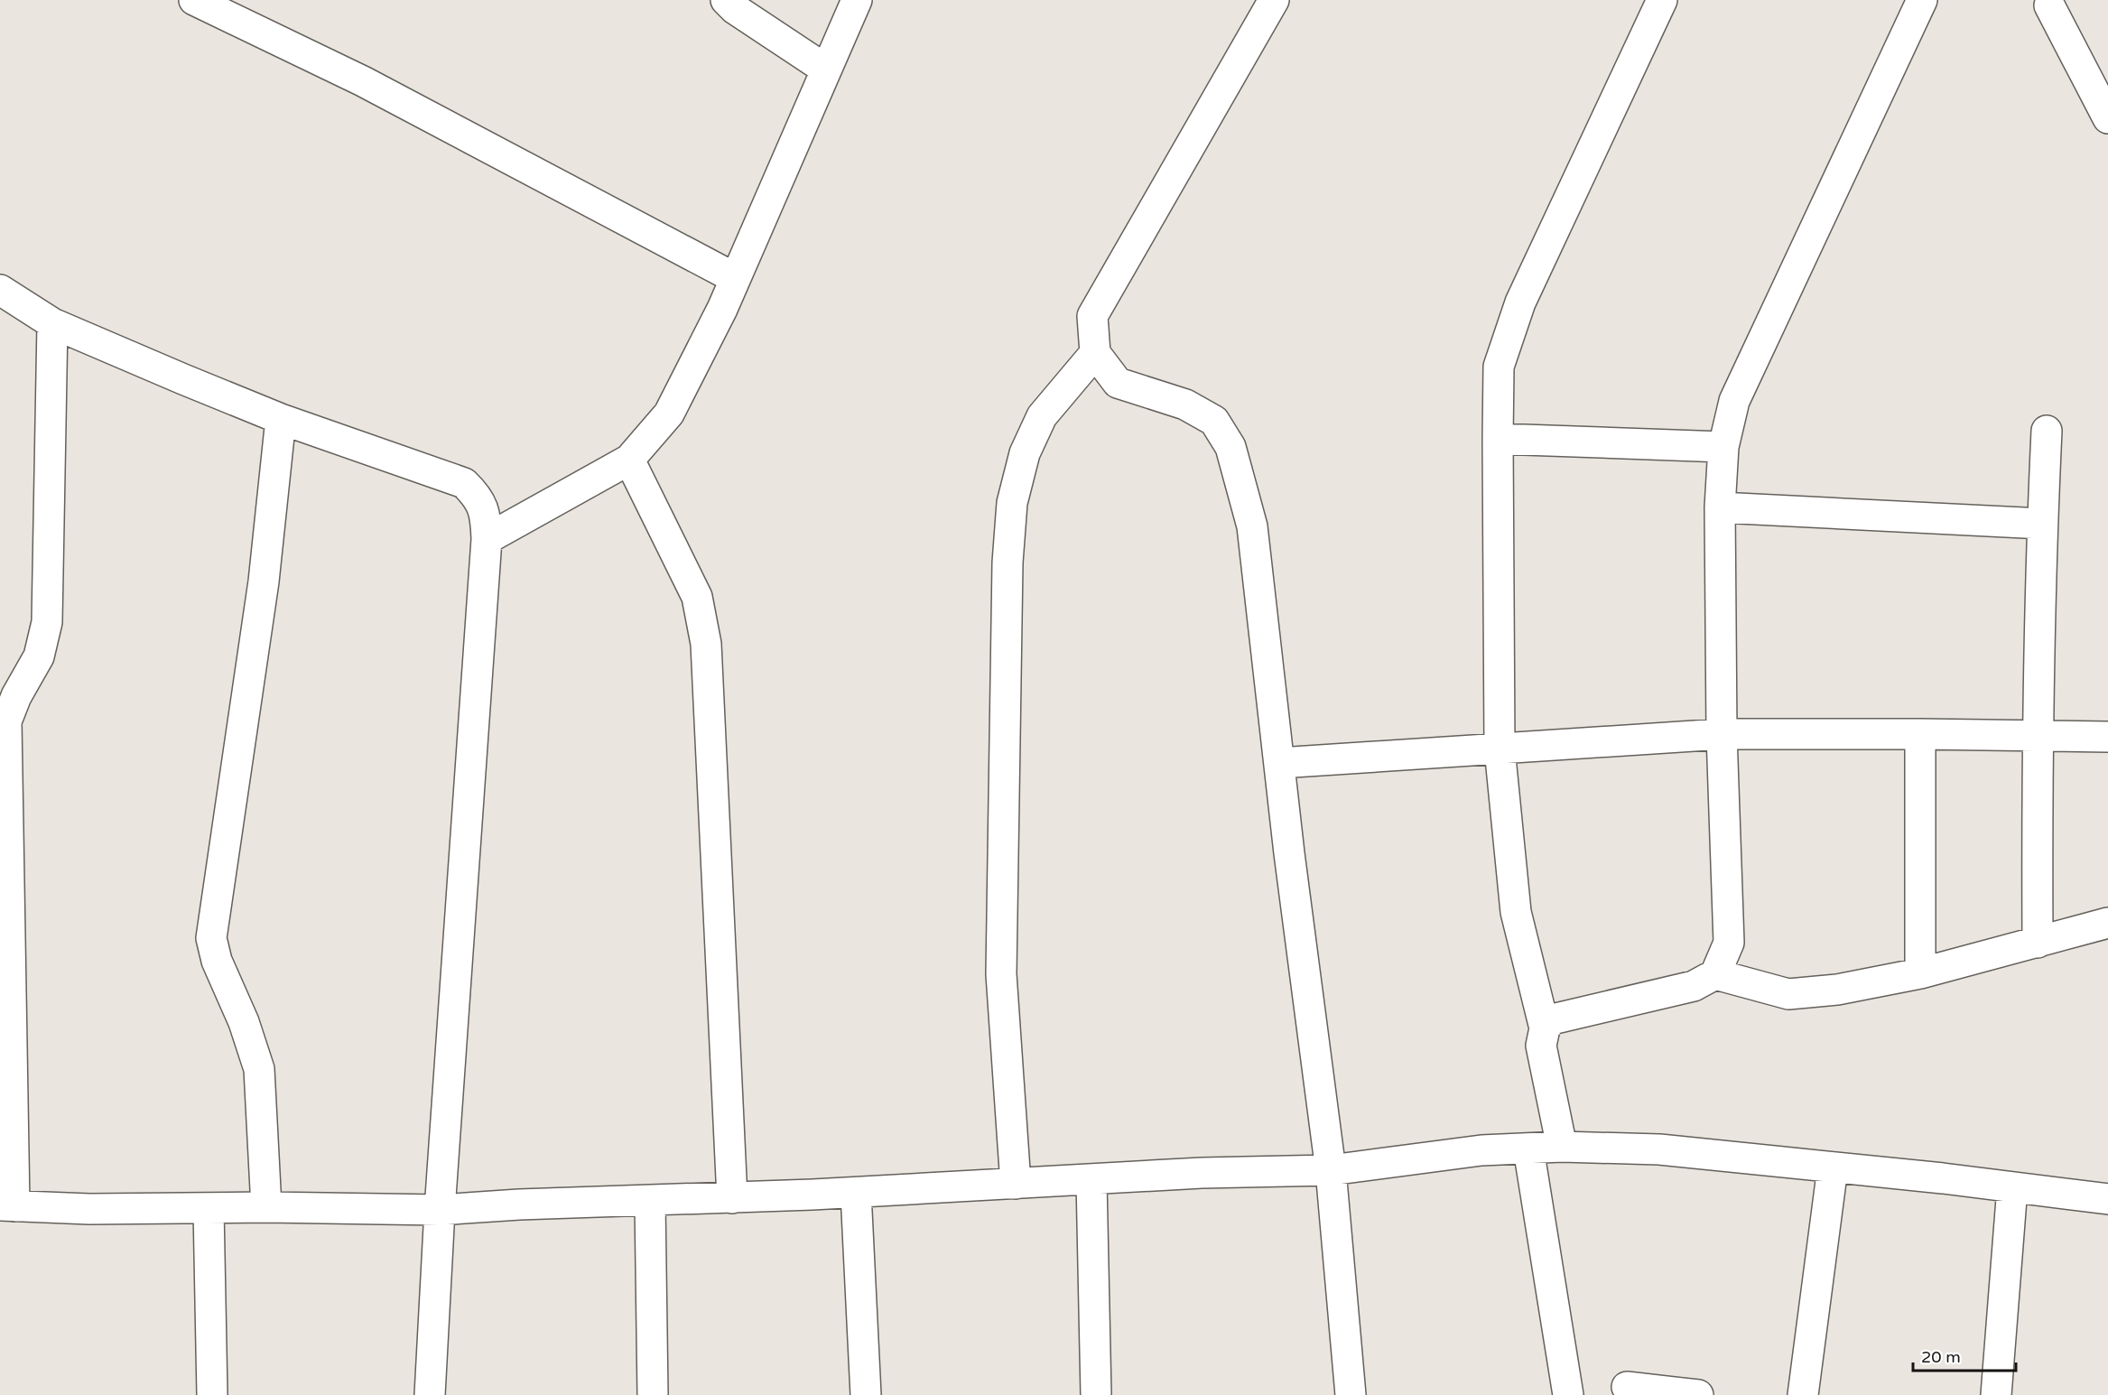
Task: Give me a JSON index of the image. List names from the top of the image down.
{
  "scale_bar": "20 m"
}
